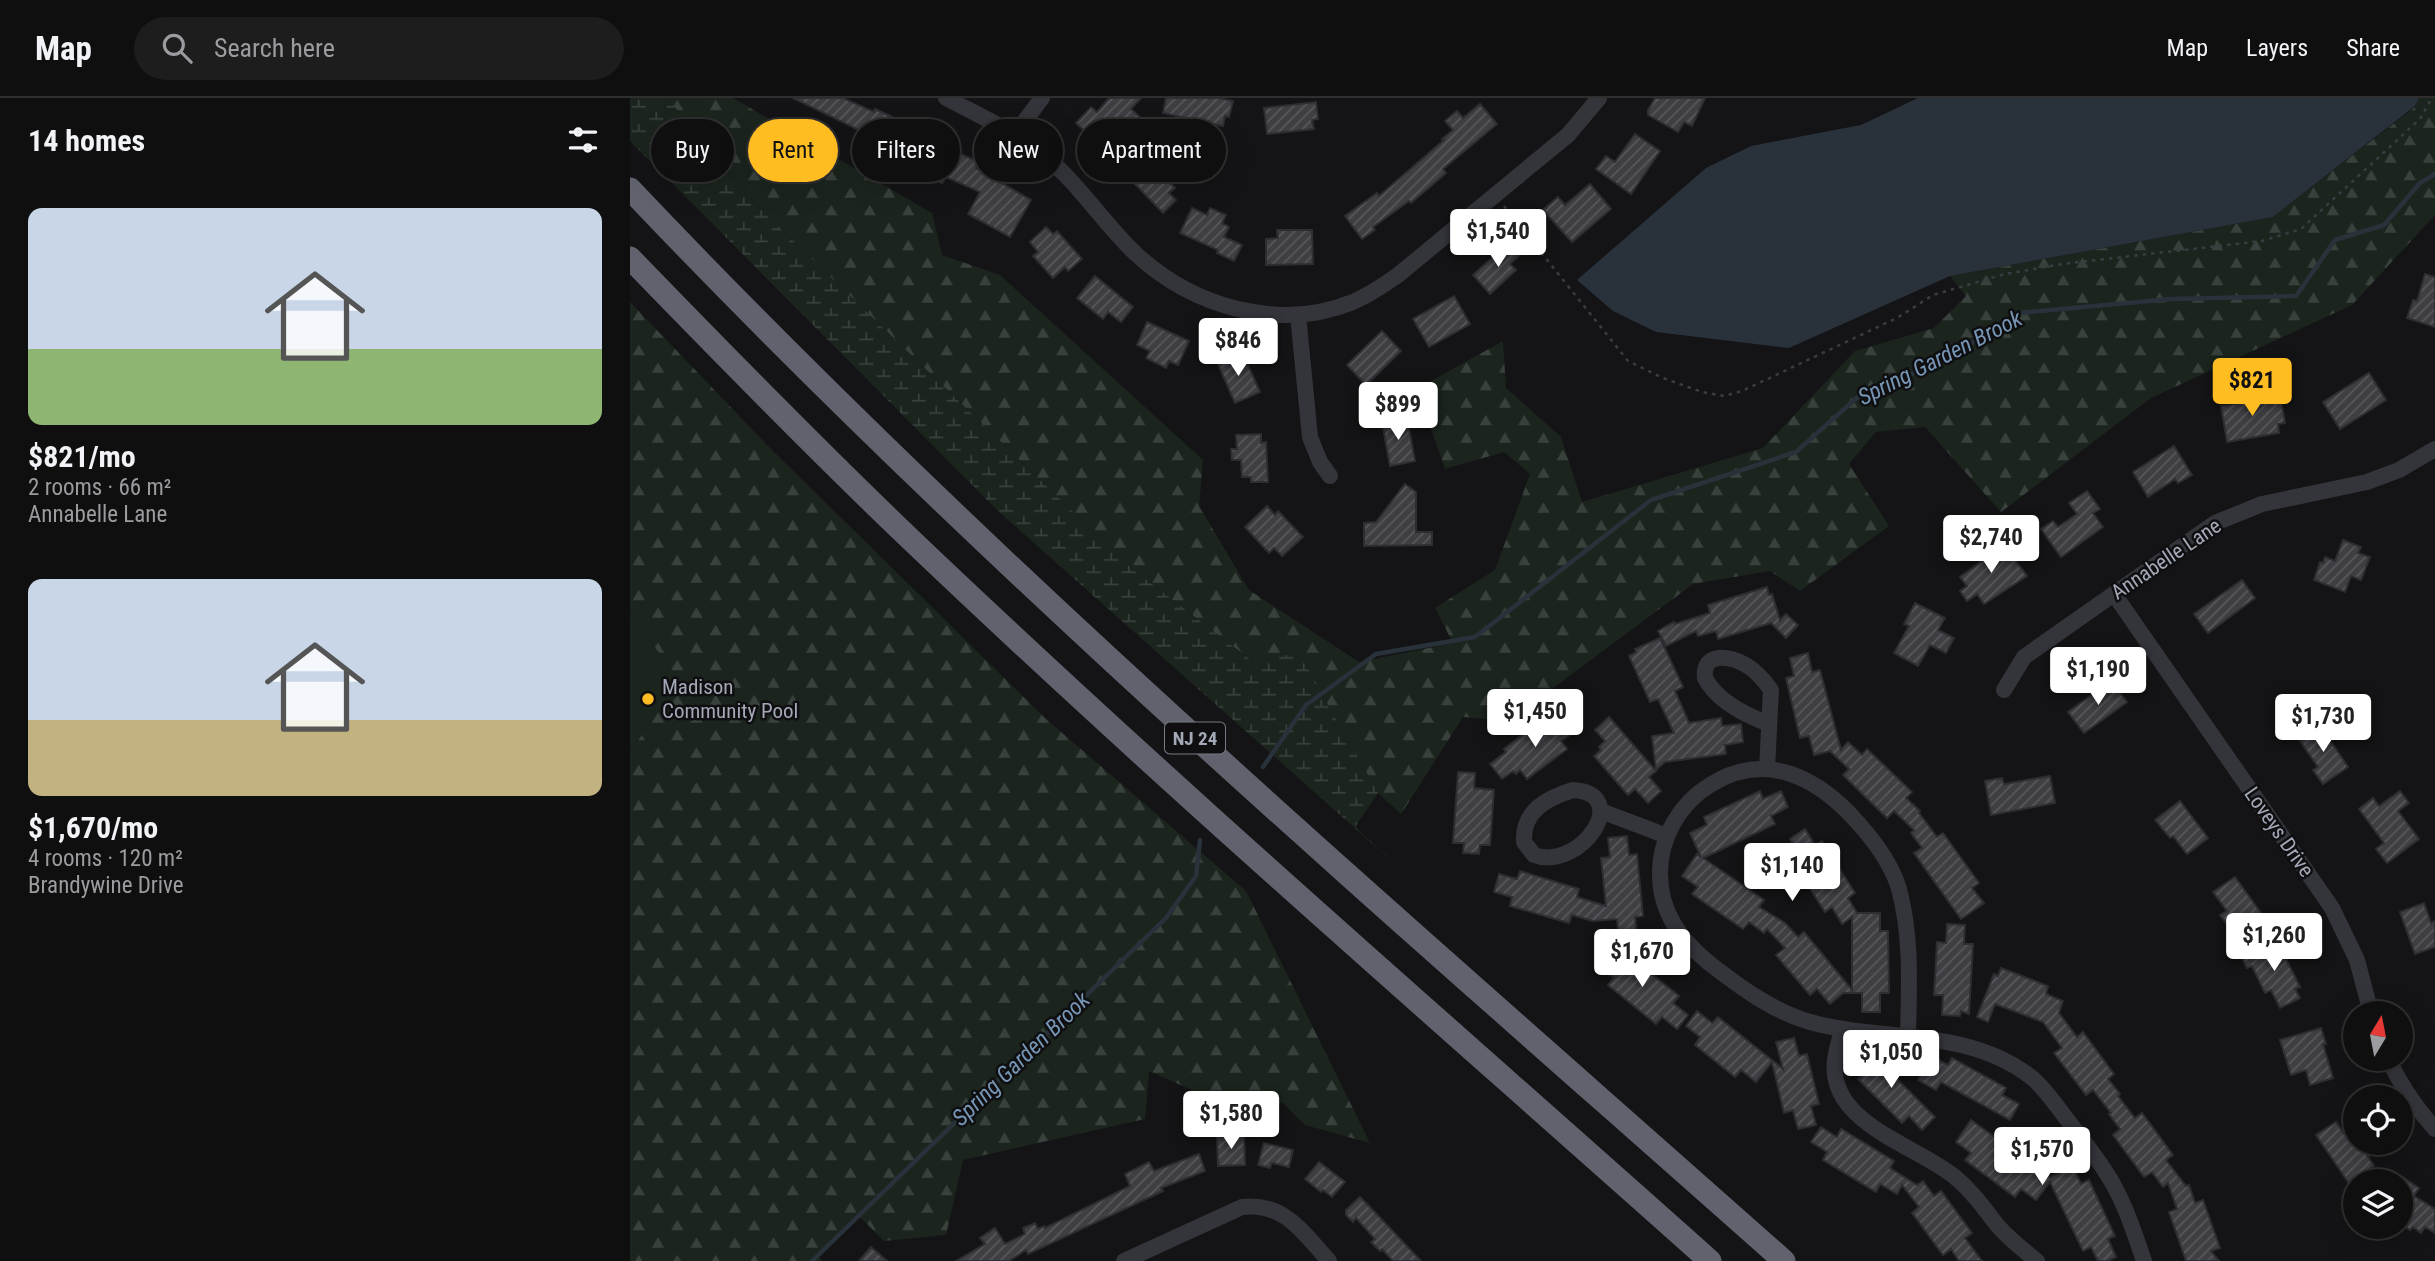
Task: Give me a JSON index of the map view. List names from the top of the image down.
{
  "streets": {
    "highway": ["NJ 24"],
    "street": ["Annabelle Lane", "Loveys Drive"]
  },
  "crossings": [
    ["Annabelle Lane", "Loveys Drive"]
  ],
  "water": ["Spring Garden Brook"],
  "places": ["Madison Community Pool"],
  "north": "top",
  "page": {
    "header": "Map",
    "search": "Search here",
    "nav": ["Map", "Layers", "Share"],
    "heading": "14 homes",
    "chip": [
      "Buy",
      "Rent",
      "Filters",
      "New",
      "Apartment"
    ],
    "list": [
      {
        "name": "$821/mo",
        "note": "2 rooms · 66 m² · Annabelle Lane"
      },
      {
        "name": "$1,670/mo",
        "note": "4 rooms · 120 m² · Brandywine Drive"
      }
    ],
    "price": [
      "$1,540",
      "$846",
      "$821",
      "$899",
      "$2,740",
      "$1,190",
      "$1,450",
      "$1,730",
      "$1,140",
      "$1,260",
      "$1,670",
      "$1,050",
      "$1,580",
      "$1,570"
    ]
  }
}
